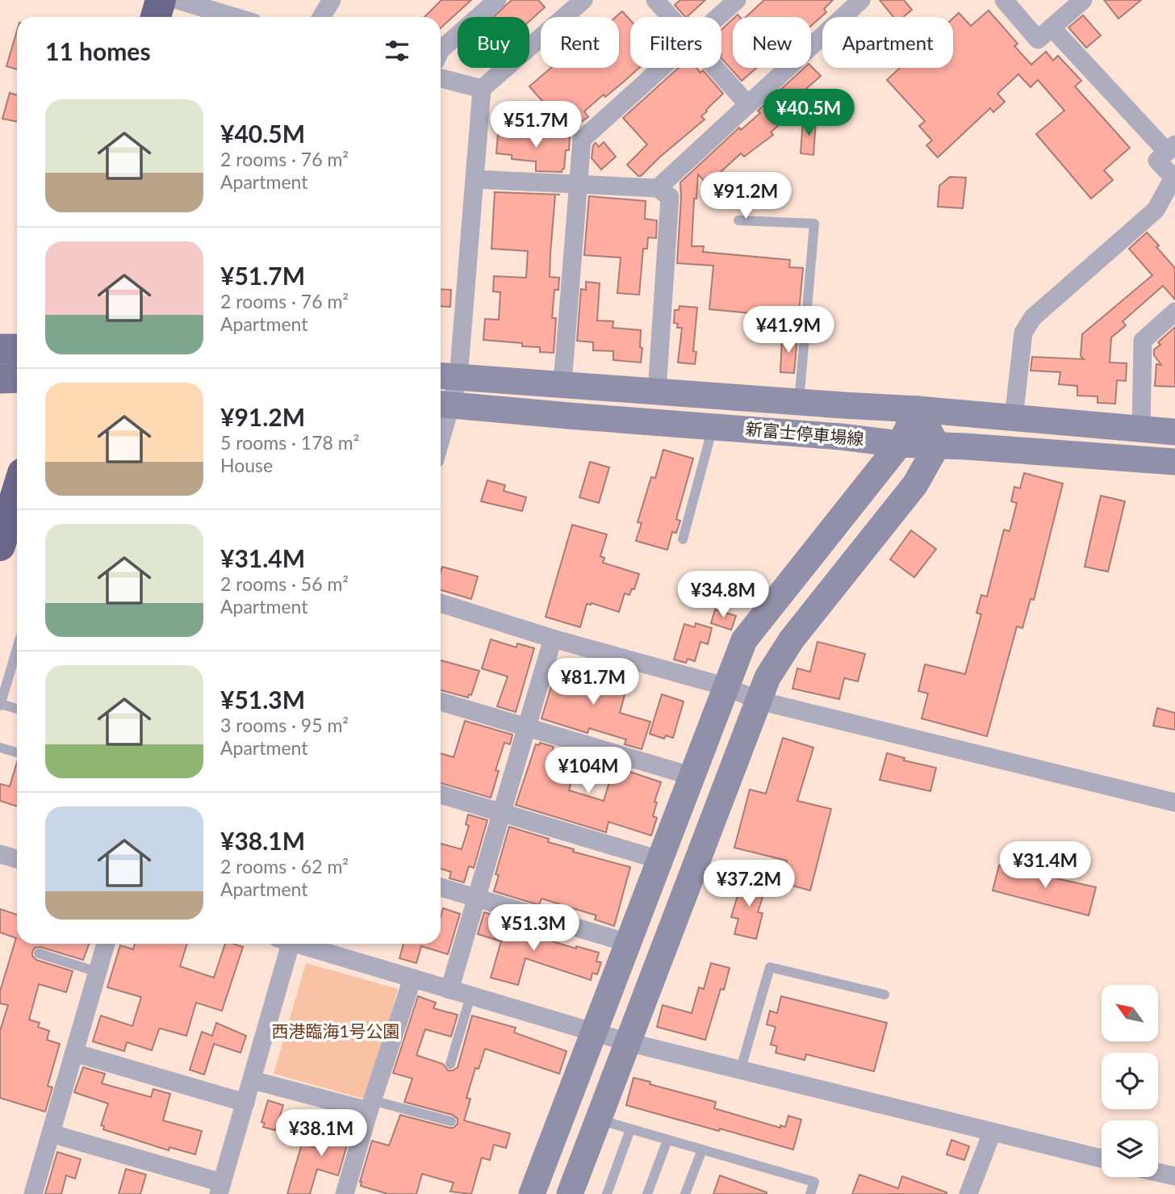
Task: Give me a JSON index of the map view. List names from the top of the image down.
{
  "streets": {
    "street": ["新富士停車場線"]
  },
  "parks": ["西港臨海1号公園"],
  "north": "top left",
  "page": {
    "chip": [
      "Buy",
      "Rent",
      "Filters",
      "New",
      "Apartment"
    ],
    "heading": "11 homes",
    "list": [
      {
        "name": "¥40.5M",
        "note": "2 rooms · 76 m² · Apartment"
      },
      {
        "name": "¥51.7M",
        "note": "2 rooms · 76 m² · Apartment"
      },
      {
        "name": "¥91.2M",
        "note": "5 rooms · 178 m² · House"
      },
      {
        "name": "¥31.4M",
        "note": "2 rooms · 56 m² · Apartment"
      },
      {
        "name": "¥51.3M",
        "note": "3 rooms · 95 m² · Apartment"
      },
      {
        "name": "¥38.1M",
        "note": "2 rooms · 62 m² · Apartment"
      }
    ],
    "price": [
      "¥40.5M",
      "¥51.7M",
      "¥91.2M",
      "¥41.9M",
      "¥34.8M",
      "¥81.7M",
      "¥104M",
      "¥31.4M",
      "¥37.2M",
      "¥51.3M",
      "¥38.1M"
    ]
  }
}
